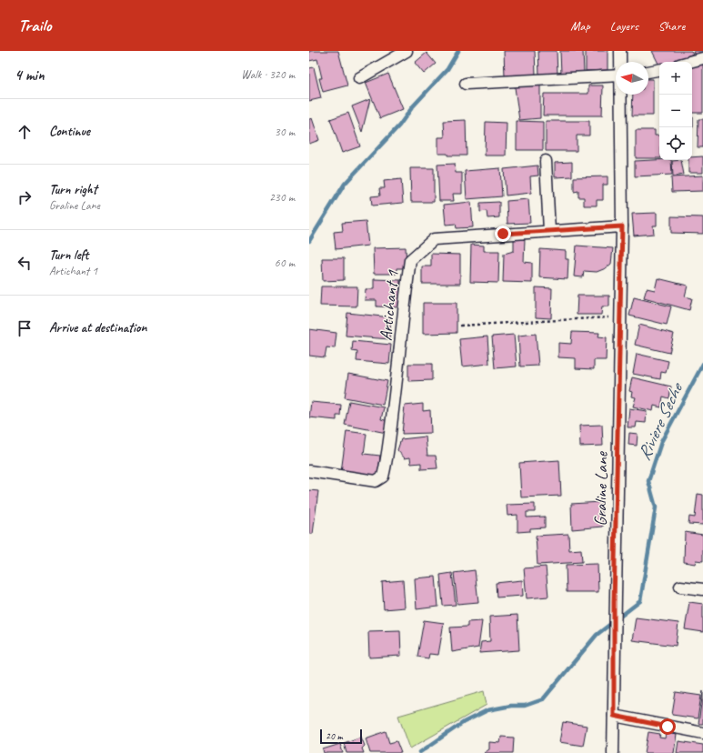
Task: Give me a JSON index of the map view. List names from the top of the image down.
{
  "streets": {
    "street": ["Artichant 1", "Graline Lane"]
  },
  "crossings": [
    ["Artichant 1", "Graline Lane"]
  ],
  "water": ["Riviere Seche"],
  "scale_bar": "20 m",
  "north": "left",
  "page": {
    "header": "Trailo",
    "nav": ["Map", "Layers", "Share"],
    "heading": ["4 min", "Walk · 320 m"],
    "map_buttons": ["+", "−"],
    "list": [
      ["Continue", "30 m"],
      ["Turn right", "Graline Lane", "230 m"],
      ["Turn left", "Artichant 1", "60 m"],
      "Arrive at destination"
    ],
    "scale": "20 m"
  }
}
